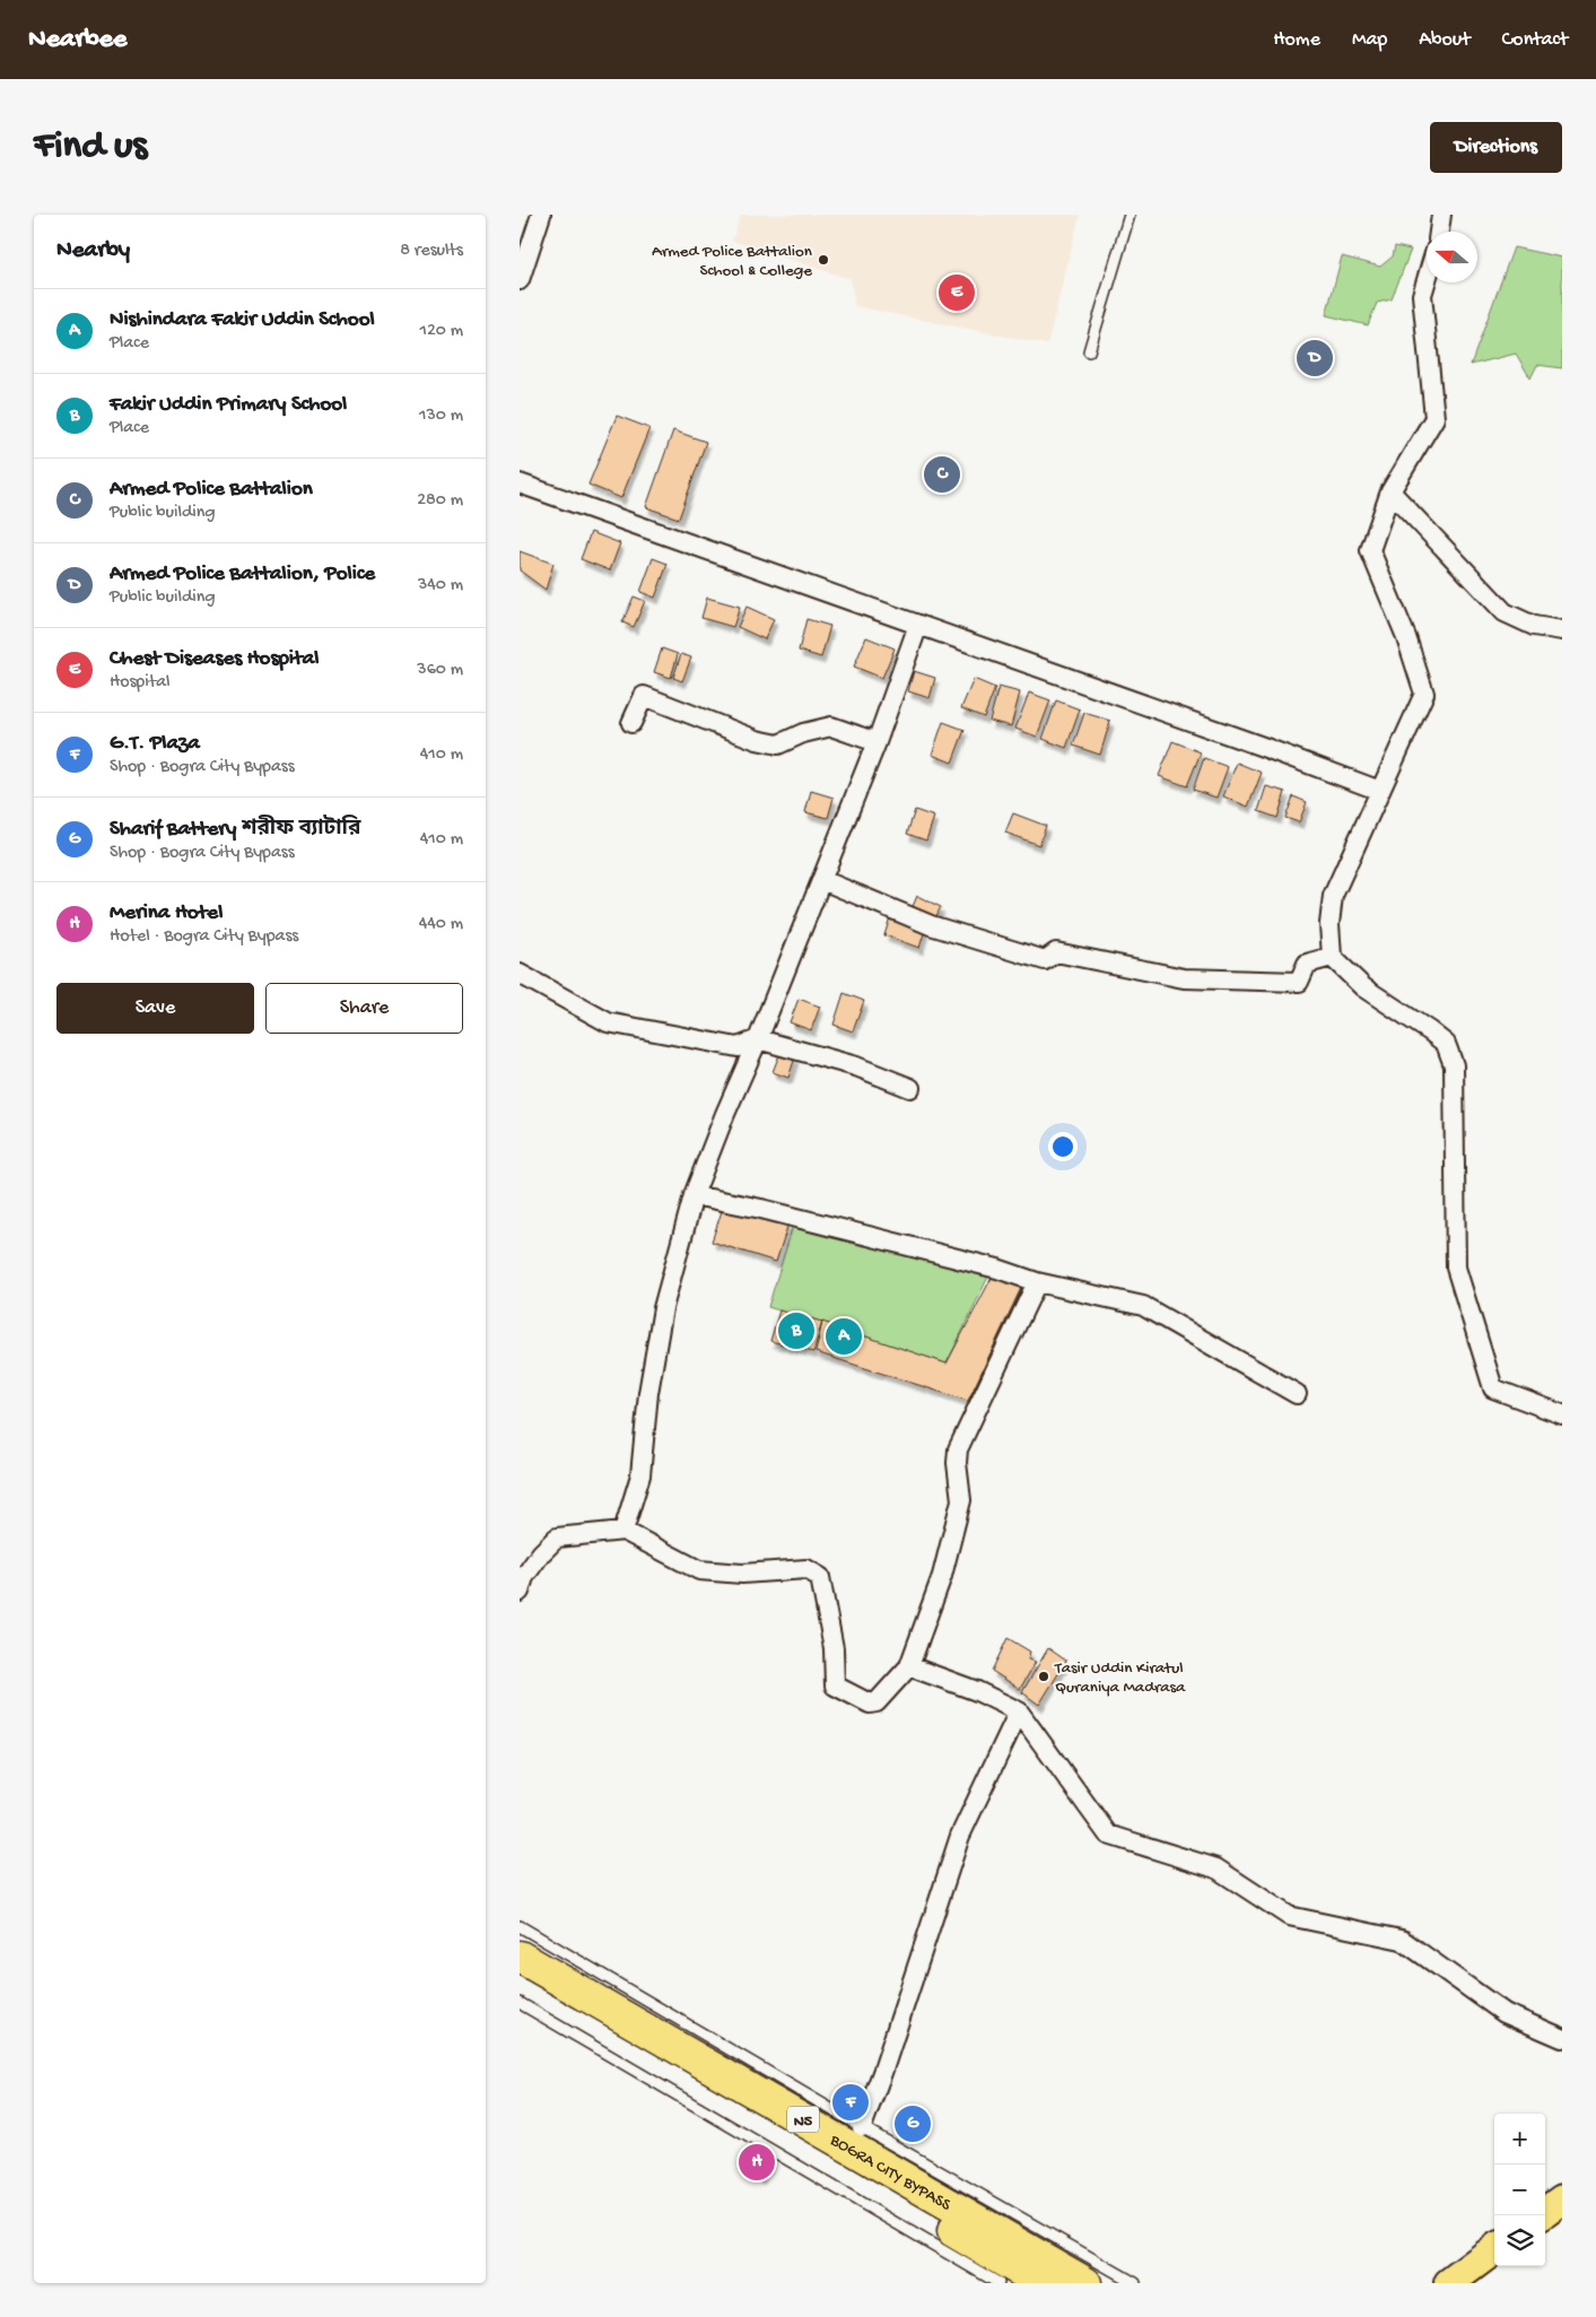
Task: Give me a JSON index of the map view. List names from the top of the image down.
{
  "streets": {
    "highway": ["N5", "BOGRA CITY BYPASS"]
  },
  "places": ["Armed Police Battalion School & College", "Tasir Uddin Kiratul Quraniya Madrasa"],
  "north": "left",
  "page": {
    "header": "Nearbee",
    "nav": [
      "Home",
      "Map",
      "About",
      "Contact"
    ],
    "buttons": [
      "Directions",
      ["Save", "Share"]
    ],
    "title": "Find us",
    "heading": ["Nearby", "8 results"],
    "pins": [
      "E",
      "D",
      "C",
      "B",
      "A",
      "F",
      "G",
      "H"
    ],
    "list": [
      {
        "mark": "A",
        "name": "Nishindara Fakir Uddin School",
        "note": "Place",
        "value": "120 m"
      },
      {
        "mark": "B",
        "name": "Fakir Uddin Primary School",
        "note": "Place",
        "value": "130 m"
      },
      {
        "mark": "C",
        "name": "Armed Police Battalion",
        "note": "Public building",
        "value": "280 m"
      },
      {
        "mark": "D",
        "name": "Armed Police Battalion, Police",
        "note": "Public building",
        "value": "340 m"
      },
      {
        "mark": "E",
        "name": "Chest Diseases Hospital",
        "note": "Hospital",
        "value": "360 m"
      },
      {
        "mark": "F",
        "name": "G.T. Plaza",
        "note": "Shop · Bogra City Bypass",
        "value": "410 m"
      },
      {
        "mark": "G",
        "name": "Sharif Battery শরীফ ব্যাটারি",
        "note": "Shop · Bogra City Bypass",
        "value": "410 m"
      },
      {
        "mark": "H",
        "name": "Merina Hotel",
        "note": "Hotel · Bogra City Bypass",
        "value": "440 m"
      }
    ],
    "map_buttons": ["+", "−"]
  }
}
